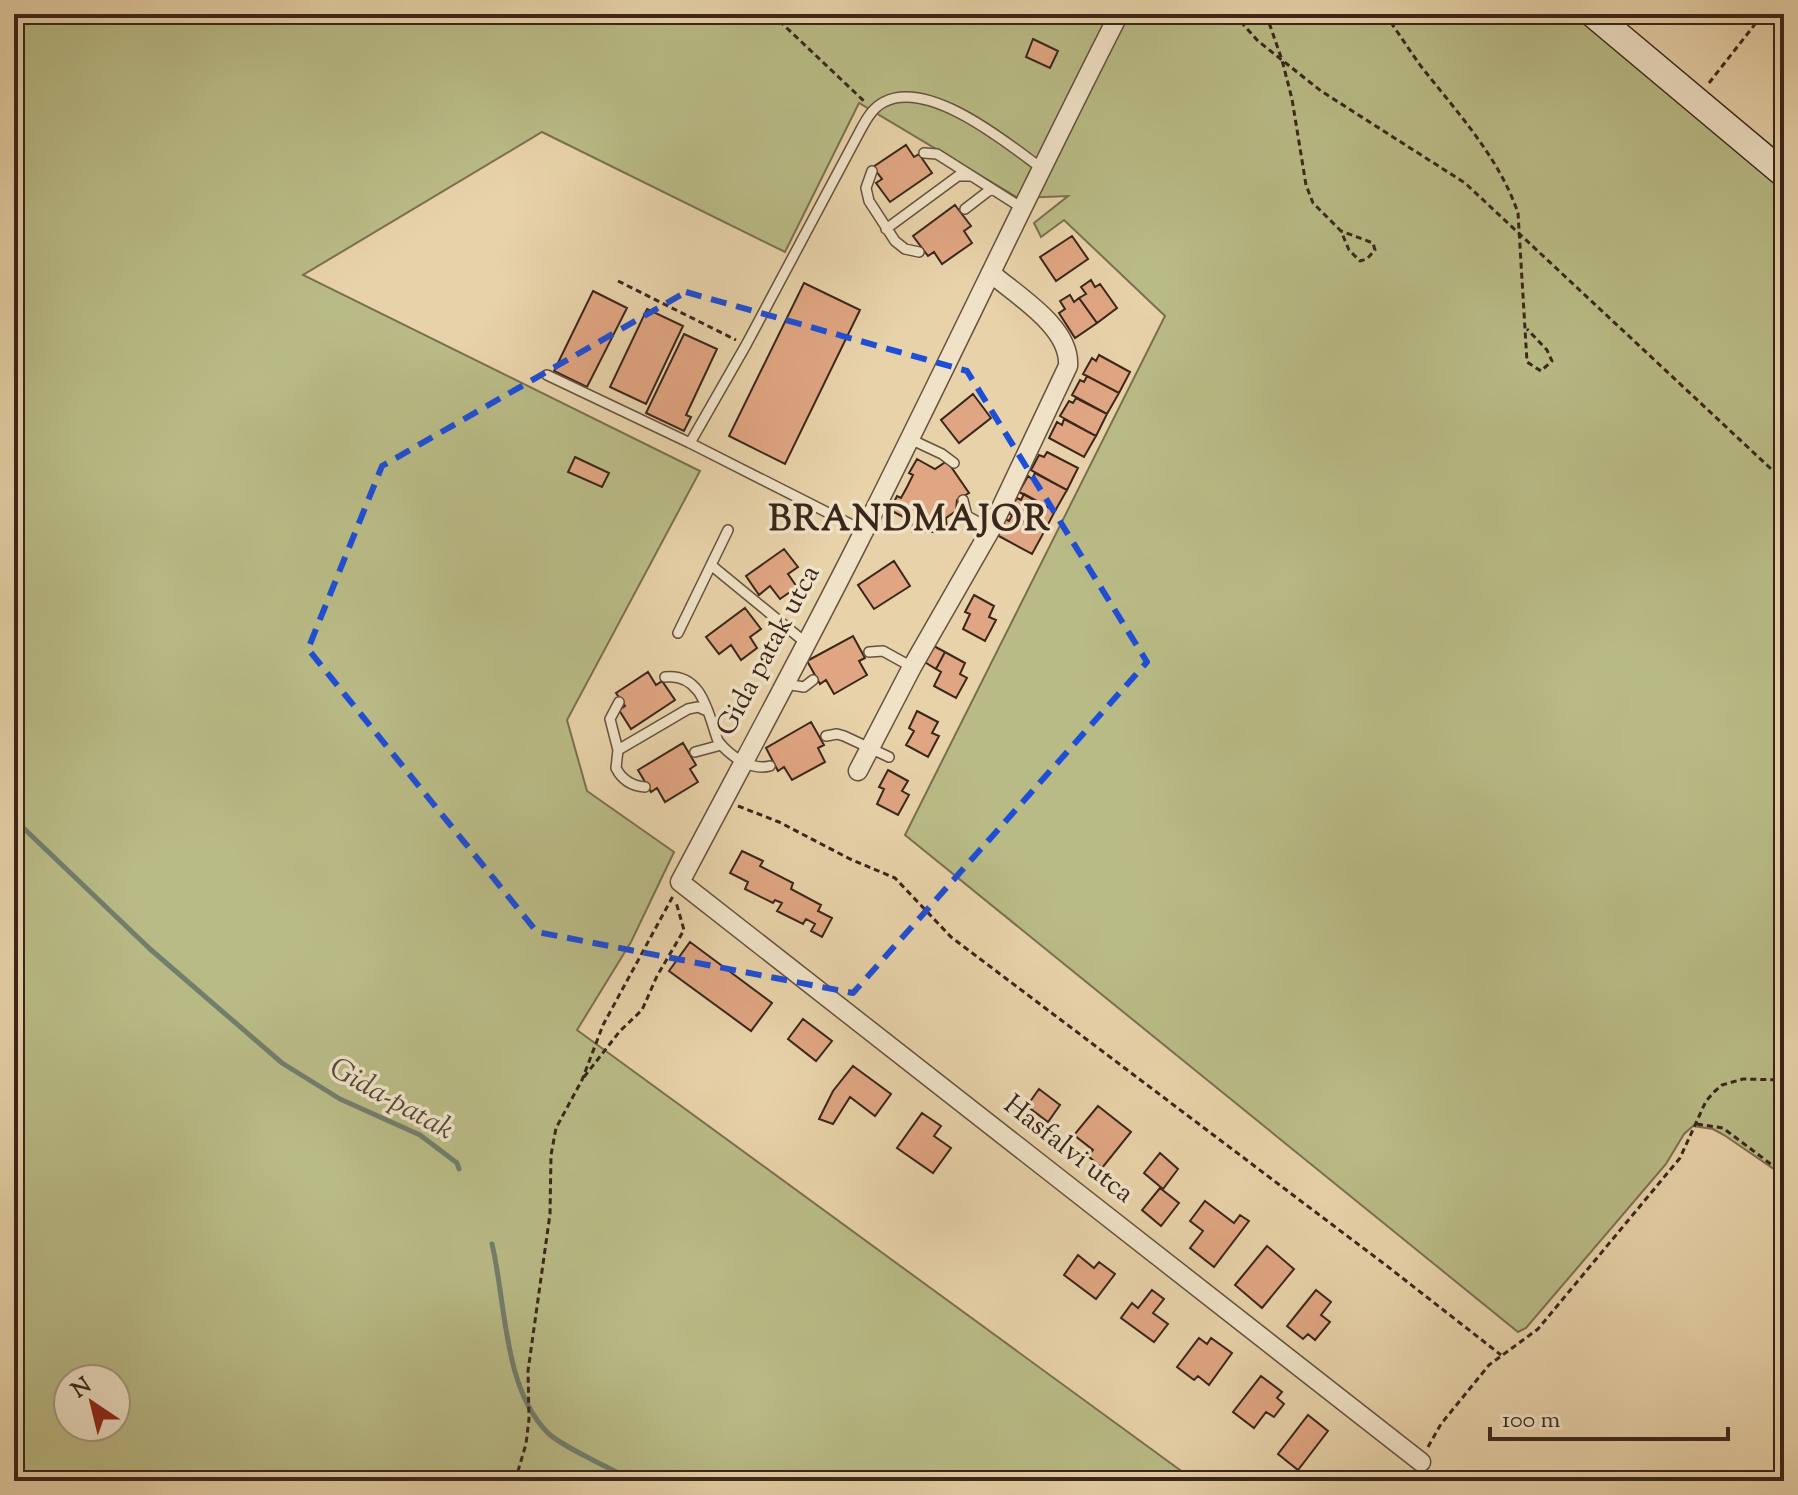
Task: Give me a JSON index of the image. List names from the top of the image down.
{
  "streets": {
    "street": ["Gida patak utca", "Hasfalvi utca"]
  },
  "crossings": [
    ["Gida patak utca", "Hasfalvi utca"]
  ],
  "districts": ["BRANDMAJOR"],
  "water": ["Gida-patak"],
  "scale_bar": "100 m",
  "north": "top left"
}
